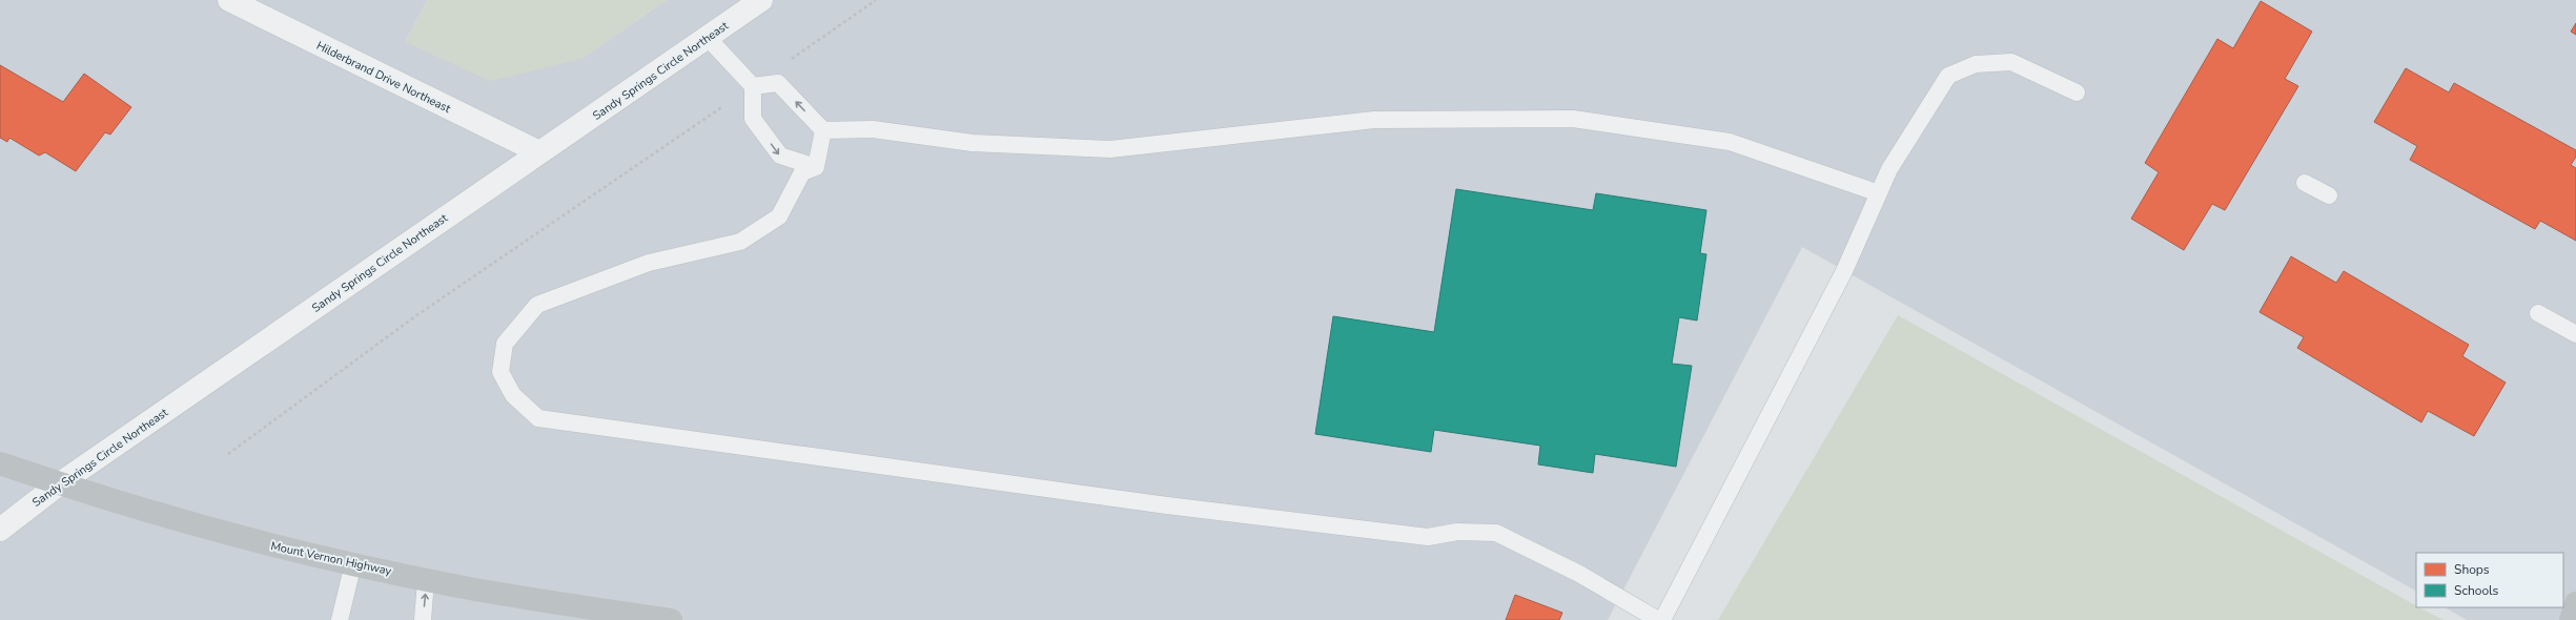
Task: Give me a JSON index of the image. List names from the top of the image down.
{
  "streets": {
    "street": ["Sandy Springs Circle Northeast", "Hilderbrand Drive Northeast", "Mount Vernon Highway"]
  },
  "crossings": [
    ["Sandy Springs Circle Northeast", "Hilderbrand Drive Northeast"],
    ["Sandy Springs Circle Northeast", "Mount Vernon Highway"]
  ],
  "legend": ["Shops", "Schools"]
}
